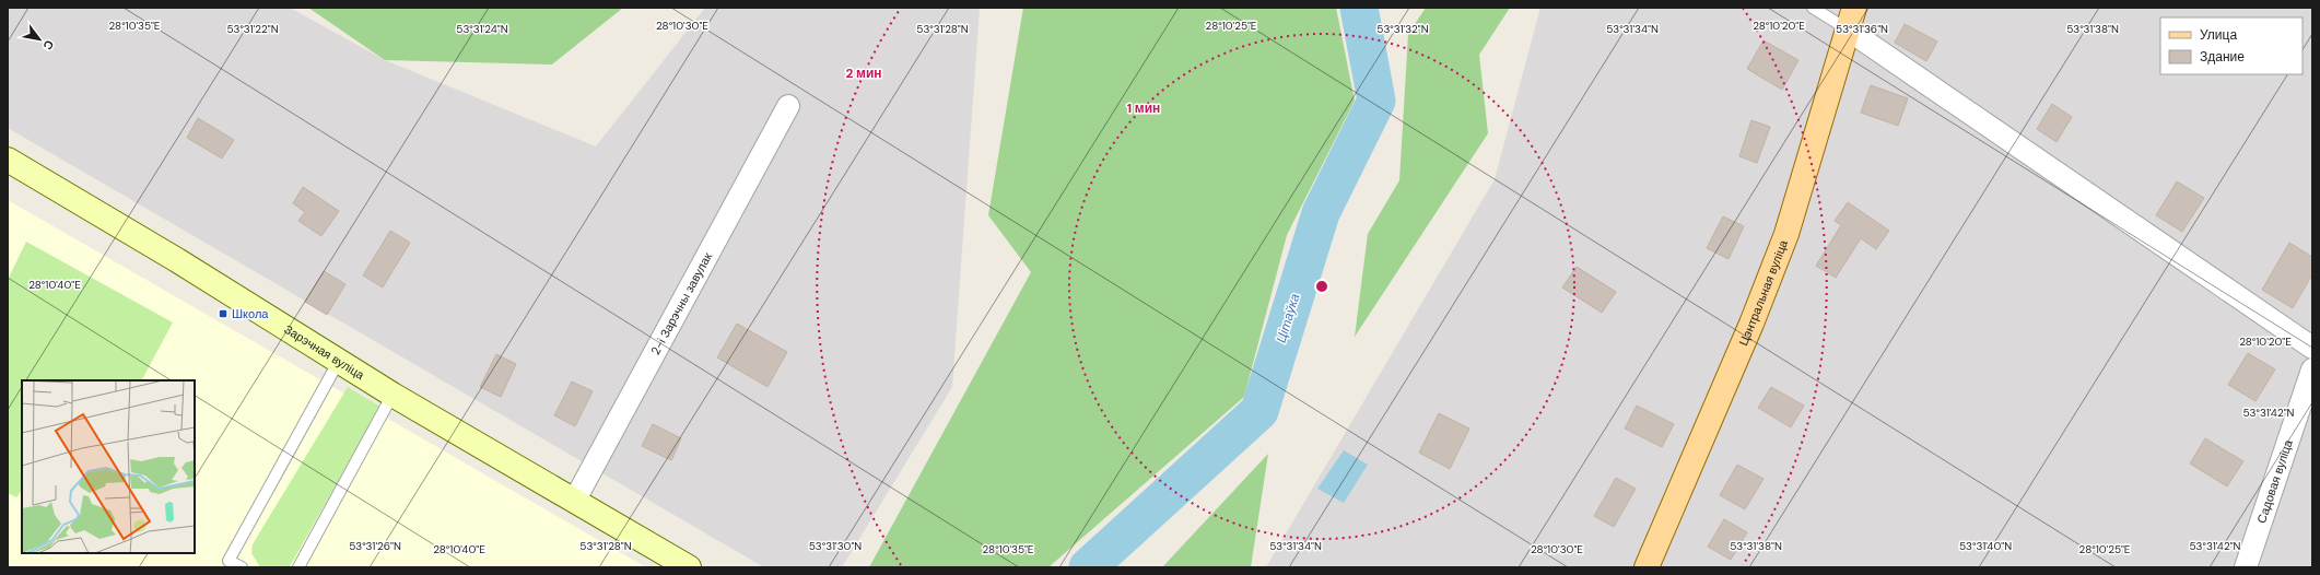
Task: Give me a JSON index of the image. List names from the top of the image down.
{
  "streets": {
    "main road": ["Цэнтральная вуліца", "Зарэчная вуліца"],
    "street": ["2-і Зарэчны завулак", "Садовая вуліца"]
  },
  "crossings": [
    ["2-і Зарэчны завулак", "Зарэчная вуліца"]
  ],
  "water": ["Цітаўка"],
  "places": {
    "transit": ["Школа"]
  },
  "legend": ["Улица", "Здание"],
  "north": "bottom right",
  "coordinates": [
    "28°10'35\"E",
    "28°10'30\"E",
    "28°10'25\"E",
    "28°10'20\"E",
    "53°31'22\"N",
    "53°31'24\"N",
    "53°31'28\"N",
    "53°31'32\"N",
    "53°31'34\"N",
    "53°31'36\"N",
    "53°31'38\"N",
    "28°10'40\"E",
    "53°31'42\"N",
    "53°31'26\"N",
    "53°31'30\"N",
    "53°31'40\"N"
  ],
  "rings": ["2 мин", "1 мин"]
}
